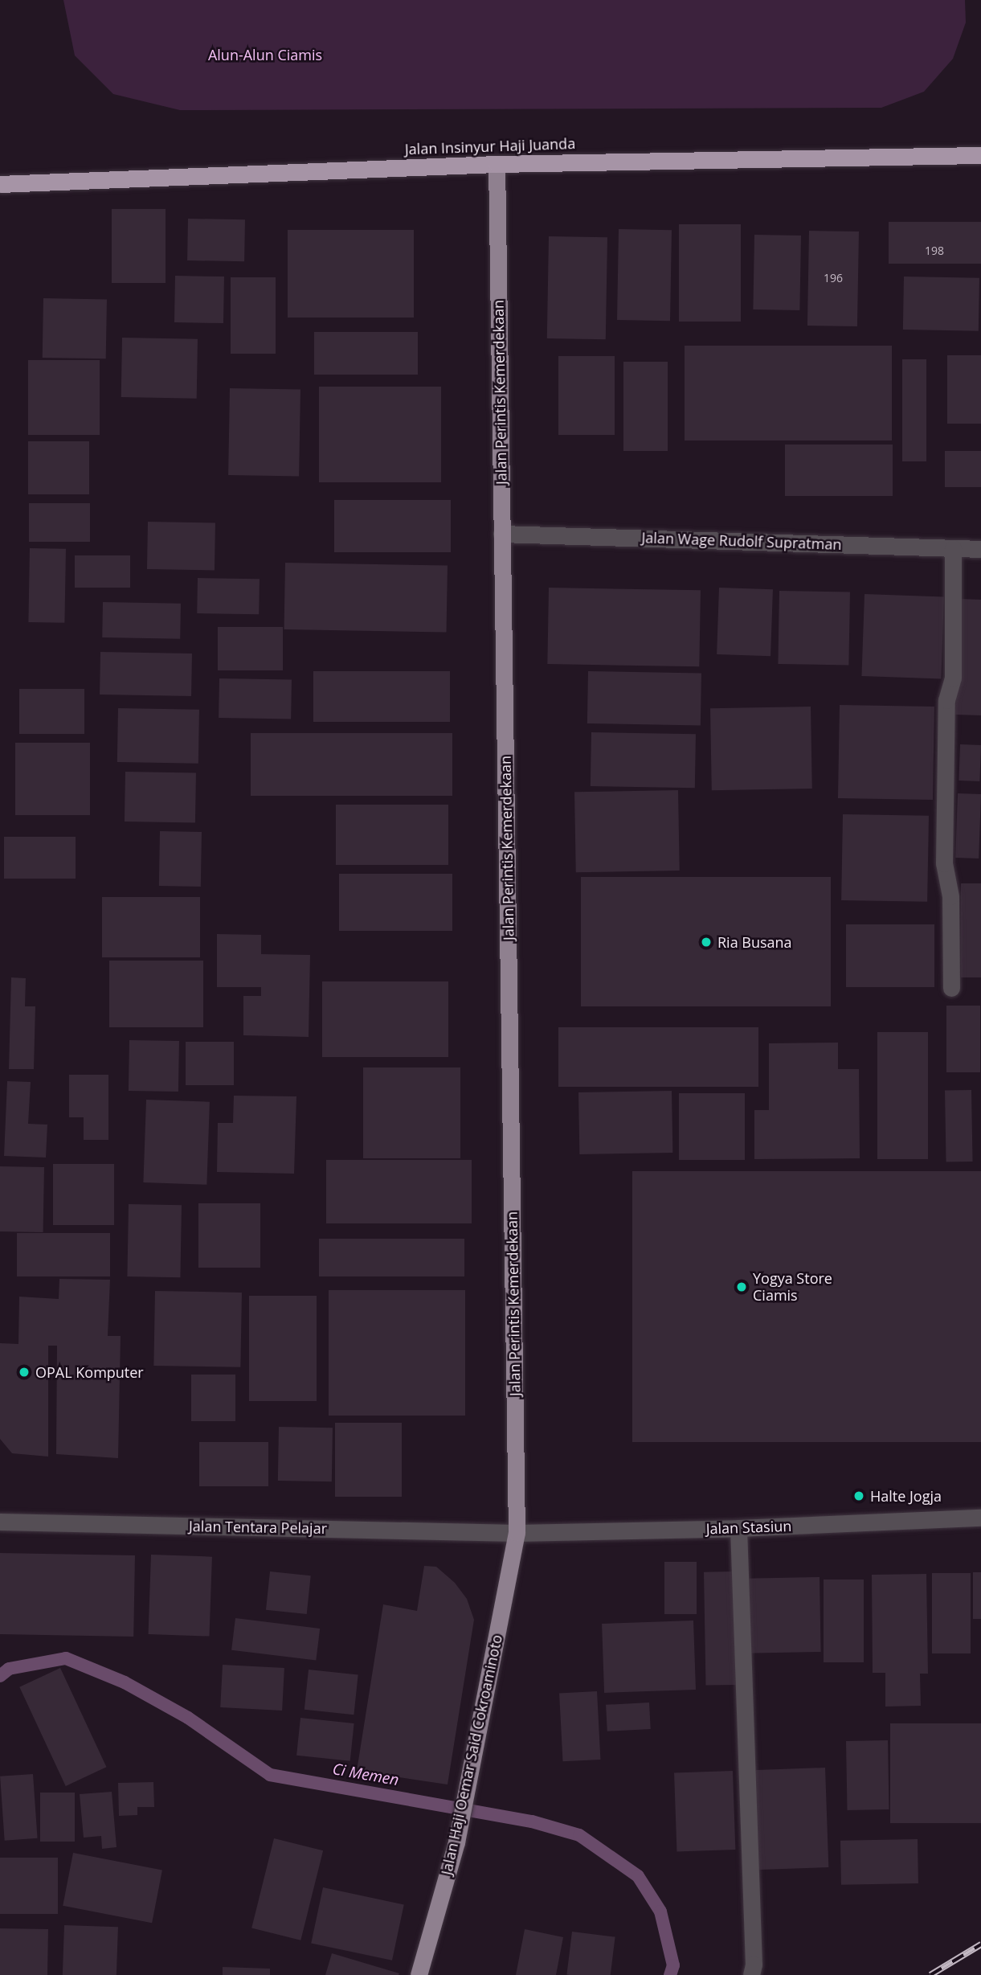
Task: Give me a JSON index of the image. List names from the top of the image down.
{
  "streets": {
    "highway": ["Jalan Insinyur Haji Juanda"],
    "main road": ["Jalan Perintis Kemerdekaan", "Jalan Haji Oemar Said Cokroaminoto"],
    "street": ["Jalan Wage Rudolf Supratman", "Jalan Tentara Pelajar", "Jalan Stasiun"]
  },
  "crossings": [
    ["Jalan Insinyur Haji Juanda", "Jalan Perintis Kemerdekaan"],
    ["Jalan Perintis Kemerdekaan", "Jalan Wage Rudolf Supratman"],
    ["Jalan Perintis Kemerdekaan", "Jalan Tentara Pelajar"],
    ["Jalan Perintis Kemerdekaan", "Jalan Stasiun"],
    ["Jalan Perintis Kemerdekaan", "Jalan Haji Oemar Said Cokroaminoto"],
    ["Jalan Tentara Pelajar", "Jalan Stasiun"],
    ["Jalan Tentara Pelajar", "Jalan Haji Oemar Said Cokroaminoto"],
    ["Jalan Stasiun", "Jalan Haji Oemar Said Cokroaminoto"]
  ],
  "water": ["Ci Memen"],
  "parks": ["Alun-Alun Ciamis"],
  "places": [
    "Ria Busana",
    "Yogya Store Ciamis",
    "OPAL Komputer",
    "Halte Jogja"
  ],
  "house_numbers": ["198", "196"]
}
